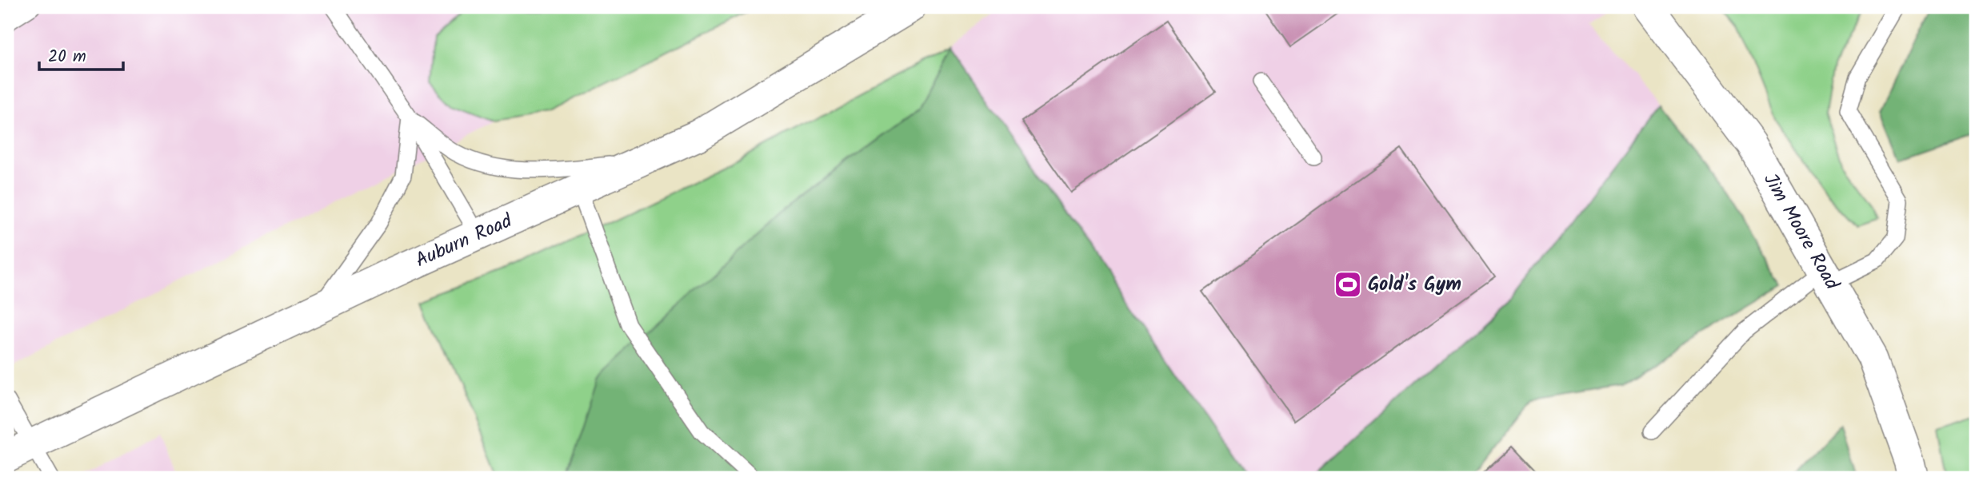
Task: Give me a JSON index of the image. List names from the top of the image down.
{
  "streets": {
    "main road": ["Jim Moore Road", "Auburn Road"]
  },
  "places": {
    "sports": ["Gold's Gym"]
  },
  "scale_bar": "20 m"
}
